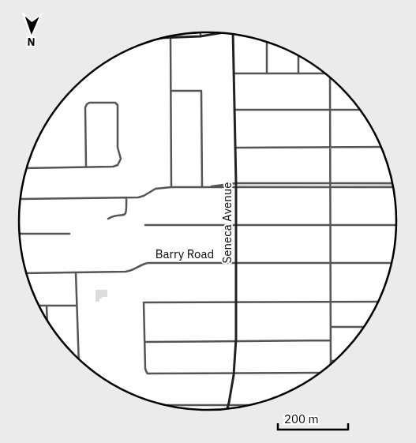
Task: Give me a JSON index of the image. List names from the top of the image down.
{
  "streets": {
    "street": ["Seneca Avenue", "Barry Road"]
  },
  "crossings": [
    ["Seneca Avenue", "Barry Road"]
  ],
  "scale_bar": "200 m",
  "north": "bottom"
}
